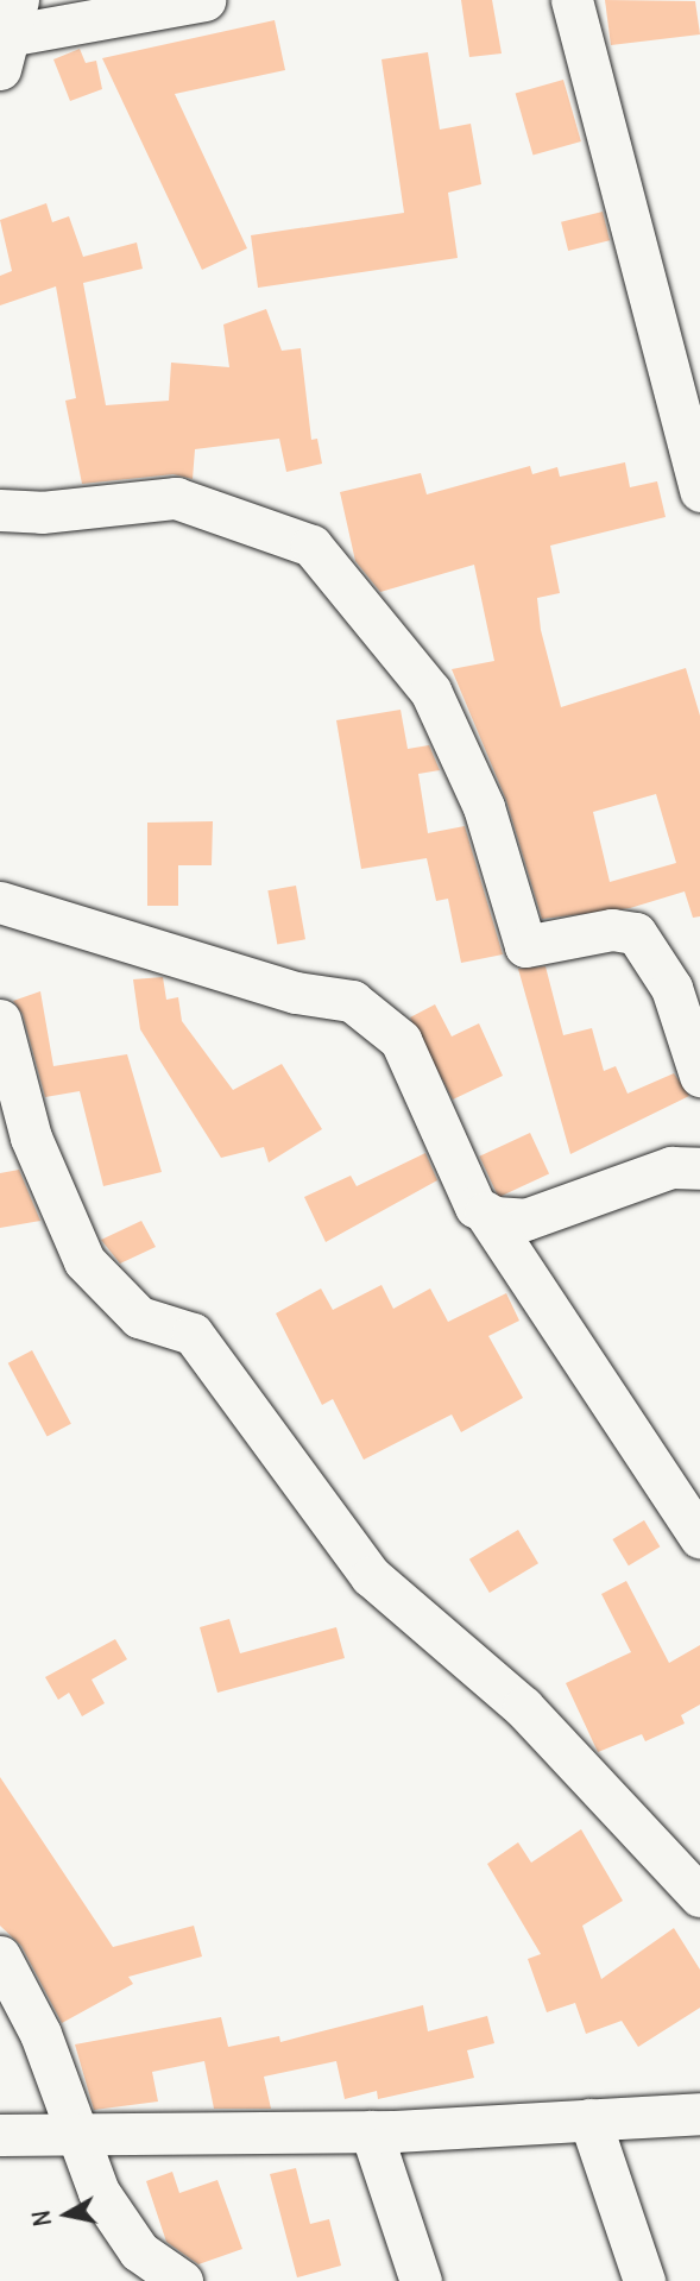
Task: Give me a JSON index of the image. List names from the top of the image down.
{
  "north": "left"
}
